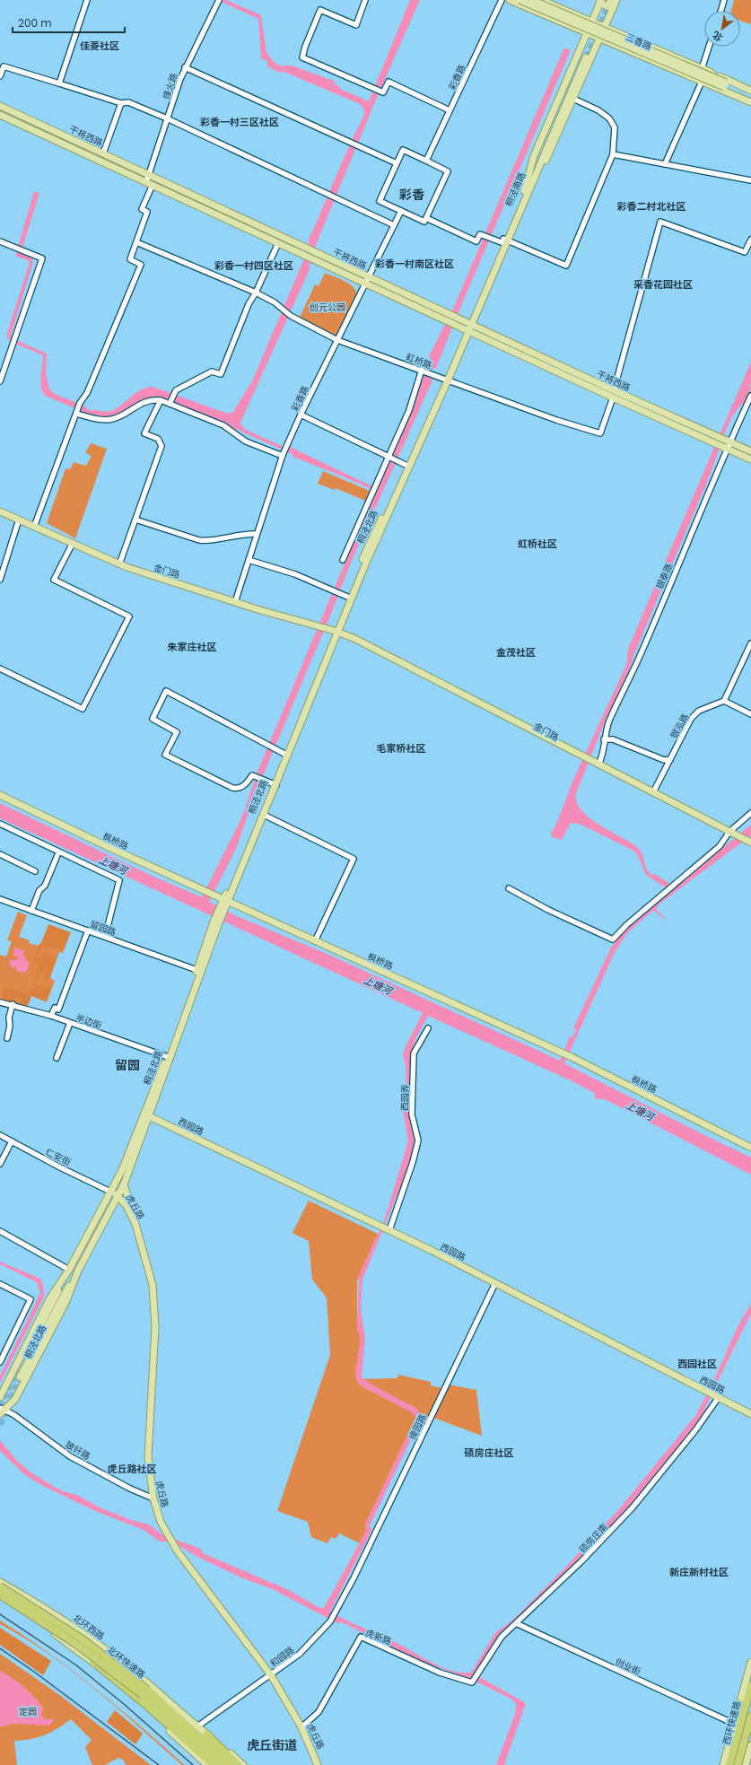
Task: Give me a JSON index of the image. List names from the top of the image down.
{
  "streets": {
    "highway": ["北环快速路", "西环快速路"],
    "main road": [
      "三香路",
      "干将西路",
      "桐泾南路",
      "桐泾北路",
      "金门路",
      "枫桥路",
      "西园路",
      "虎丘路",
      "北环西路"
    ],
    "street": [
      "彩香路",
      "烽火路",
      "虹桥路",
      "银泰路",
      "银泓路",
      "留园路",
      "半边街",
      "西园弄",
      "仁安街",
      "缘园路",
      "玻纤路",
      "硕房庄南",
      "虎新路",
      "和园路",
      "创业街"
    ]
  },
  "crossings": [
    ["彩香路", "干将西路"],
    ["彩香路", "虹桥路"],
    ["彩香路", "金门路"],
    ["烽火路", "干将西路"],
    ["干将西路", "桐泾南路"],
    ["干将西路", "虹桥路"],
    ["干将西路", "桐泾北路"],
    ["干将西路", "银泰路"],
    ["桐泾南路", "桐泾北路"],
    ["虹桥路", "桐泾北路"],
    ["桐泾北路", "金门路"],
    ["桐泾北路", "枫桥路"],
    ["桐泾北路", "留园路"],
    ["桐泾北路", "半边街"],
    ["桐泾北路", "西园路"],
    ["桐泾北路", "仁安街"],
    ["桐泾北路", "虎丘路"],
    ["桐泾北路", "玻纤路"],
    ["金门路", "银泰路"],
    ["金门路", "银泓路"],
    ["西园弄", "西园路"],
    ["西园路", "缘园路"],
    ["西园路", "硕房庄南"],
    ["仁安街", "虎丘路"],
    ["虎丘路", "玻纤路"],
    ["虎丘路", "虎新路"],
    ["虎丘路", "和园路"],
    ["缘园路", "和园路"],
    ["硕房庄南", "虎新路"],
    ["硕房庄南", "创业街"],
    ["北环西路", "和园路"]
  ],
  "districts": [
    "佳菱社区",
    "彩香一村三区社区",
    "彩香",
    "彩香二村北社区",
    "彩香一村南区社区",
    "彩香一村四区社区",
    "采香花园社区",
    "虹桥社区",
    "朱家庄社区",
    "金茂社区",
    "毛家桥社区",
    "留园",
    "西园社区",
    "硕房庄社区",
    "虎丘路社区",
    "新庄新村社区",
    "虎丘街道"
  ],
  "water": ["上塘河"],
  "parks": ["创元公园", "定园"],
  "scale_bar": "200 m",
  "north": "bottom left"
}
